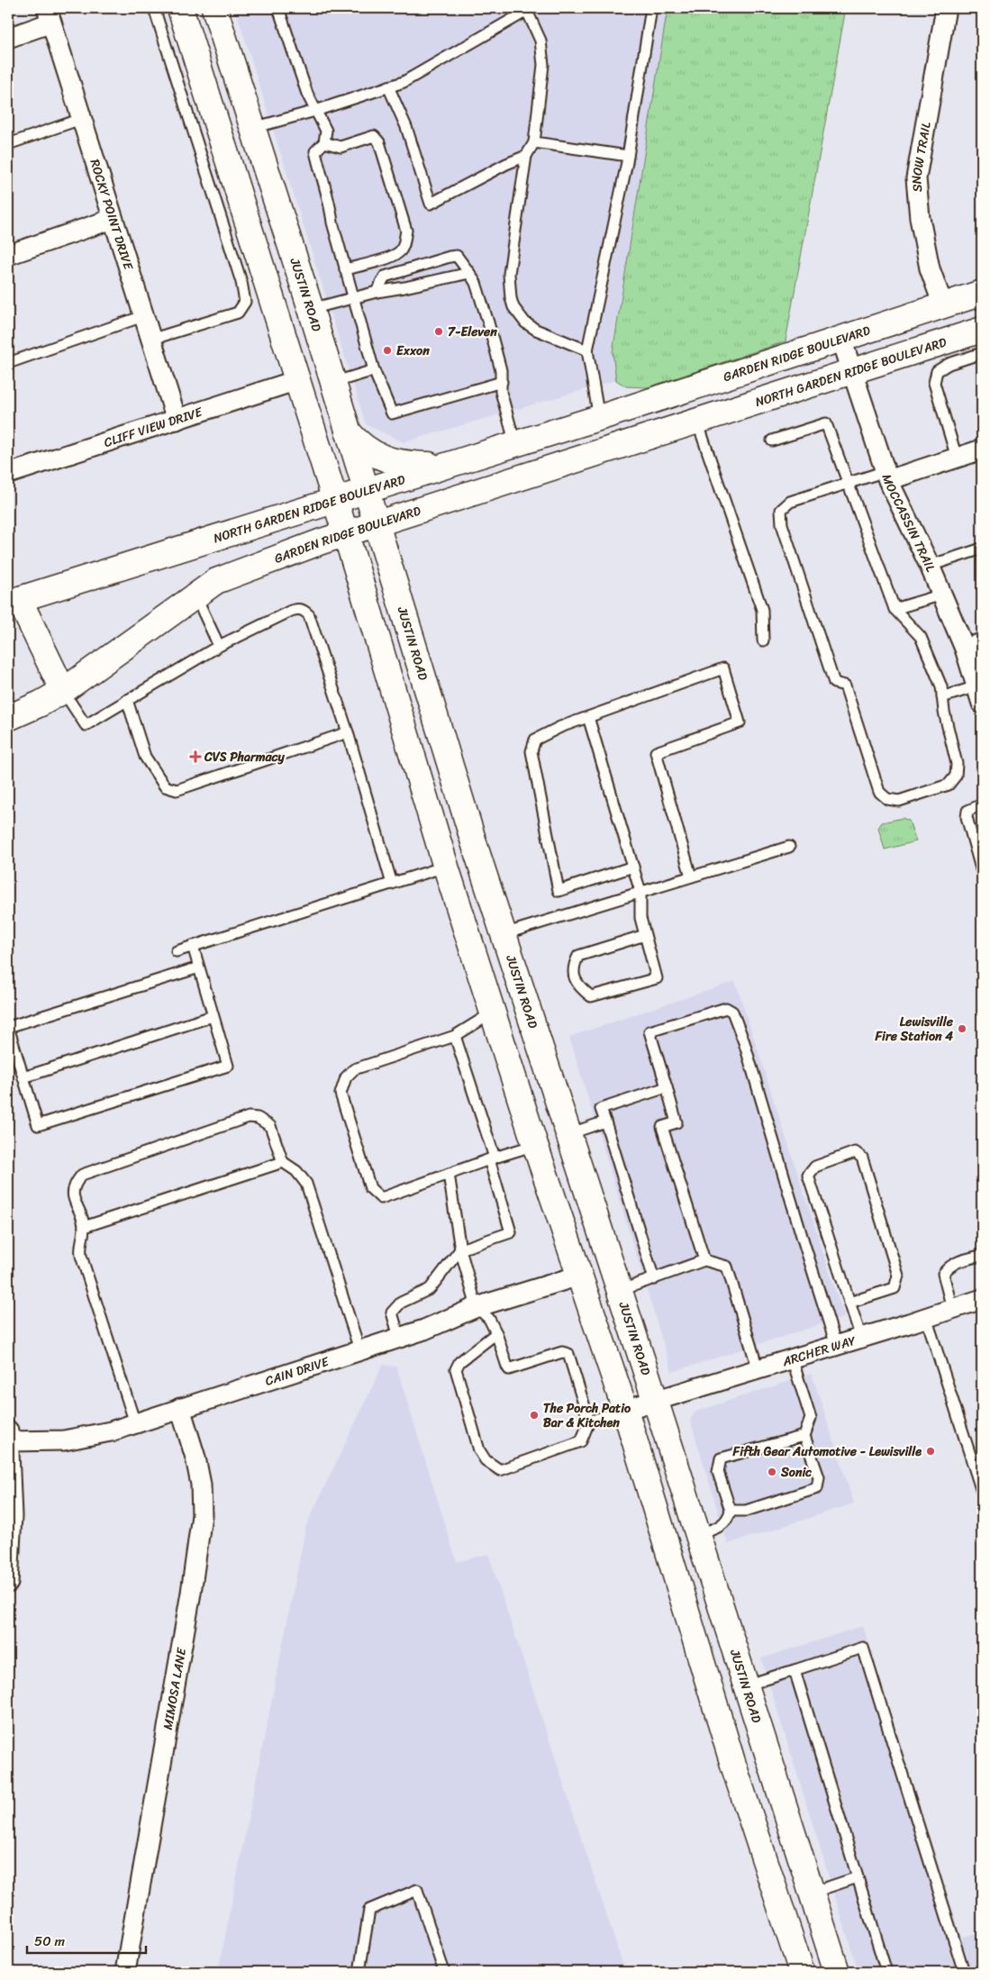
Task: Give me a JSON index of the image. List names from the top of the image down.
{
  "streets": {
    "main road": ["JUSTIN ROAD", "GARDEN RIDGE BOULEVARD", "NORTH GARDEN RIDGE BOULEVARD"],
    "street": [
      "SNOW TRAIL",
      "ROCKY POINT DRIVE",
      "CLIFF VIEW DRIVE",
      "MOCCASSIN TRAIL",
      "ARCHER WAY",
      "CAIN DRIVE",
      "MIMOSA LANE"
    ]
  },
  "crossings": [
    ["SNOW TRAIL", "GARDEN RIDGE BOULEVARD"],
    ["ROCKY POINT DRIVE", "CLIFF VIEW DRIVE"],
    ["JUSTIN ROAD", "GARDEN RIDGE BOULEVARD"],
    ["JUSTIN ROAD", "NORTH GARDEN RIDGE BOULEVARD"],
    ["JUSTIN ROAD", "ARCHER WAY"],
    ["GARDEN RIDGE BOULEVARD", "NORTH GARDEN RIDGE BOULEVARD"],
    ["GARDEN RIDGE BOULEVARD", "MOCCASSIN TRAIL"],
    ["NORTH GARDEN RIDGE BOULEVARD", "MOCCASSIN TRAIL"],
    ["CAIN DRIVE", "MIMOSA LANE"]
  ],
  "places": {
    "other": [
      "7-Eleven",
      "Exxon",
      "Lewisville Fire Station 4",
      "The Porch Patio Bar & Kitchen",
      "Fifth Gear Automotive - Lewisville",
      "Sonic"
    ],
    "health": ["CVS Pharmacy"]
  },
  "scale_bar": "50 m"
}
